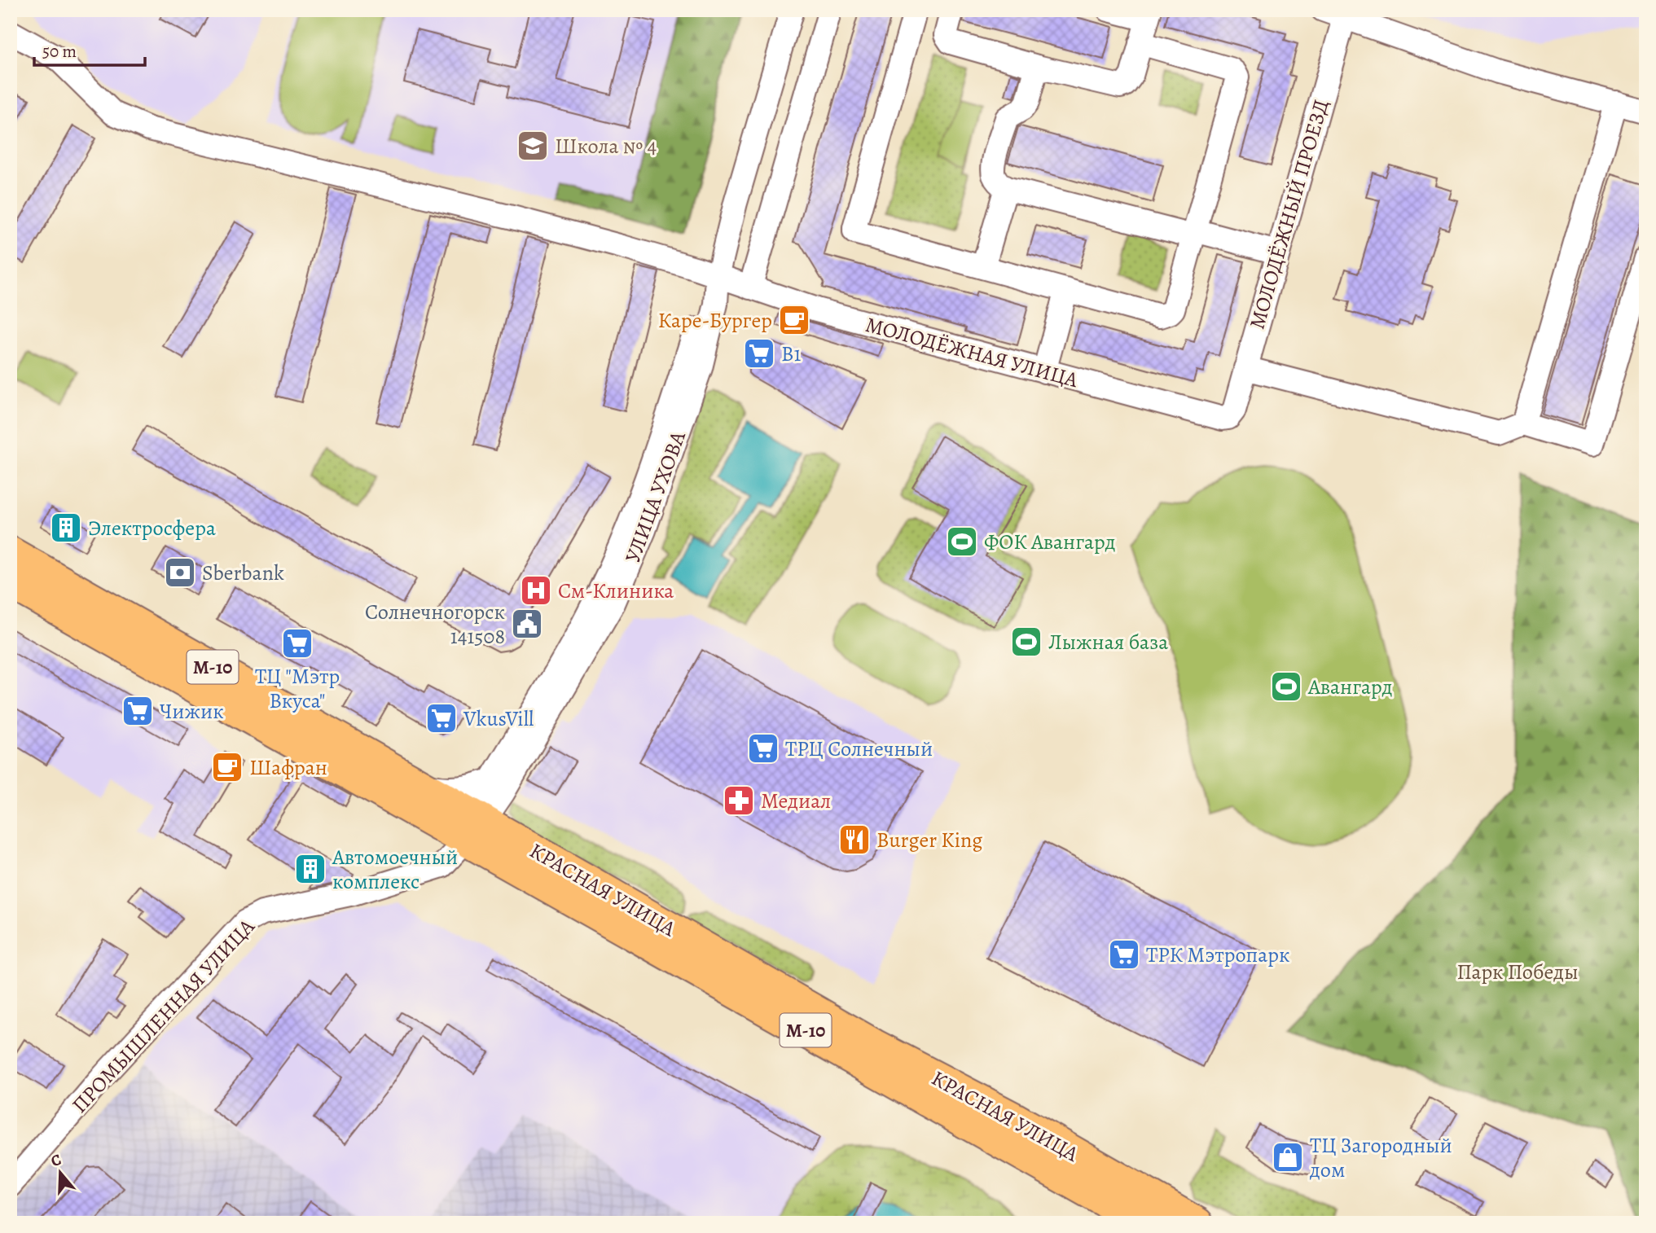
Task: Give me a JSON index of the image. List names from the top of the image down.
{
  "streets": {
    "highway": ["М-10", "КРАСНАЯ УЛИЦА"],
    "street": [
      "МОЛОДЁЖНЫЙ ПРОЕЗД",
      "МОЛОДЁЖНАЯ УЛИЦА",
      "УЛИЦА УХОВА",
      "ПРОМЫШЛЕННАЯ УЛИЦА"
    ]
  },
  "crossings": [
    ["МОЛОДЁЖНЫЙ ПРОЕЗД", "МОЛОДЁЖНАЯ УЛИЦА"],
    ["МОЛОДЁЖНАЯ УЛИЦА", "УЛИЦА УХОВА"],
    ["УЛИЦА УХОВА", "КРАСНАЯ УЛИЦА"],
    ["УЛИЦА УХОВА", "ПРОМЫШЛЕННАЯ УЛИЦА"],
    ["КРАСНАЯ УЛИЦА", "ПРОМЫШЛЕННАЯ УЛИЦА"]
  ],
  "parks": ["Парк Победы"],
  "places": {
    "school or university": ["Школа № 4"],
    "cafe": ["Каре-Бургер", "Шафран"],
    "supermarket": [
      "В1",
      "ТЦ \"Мэтр Вкуса\"",
      "Чижик",
      "VkusVill",
      "ТРЦ Солнечный",
      "ТРК Мэтропарк"
    ],
    "building": ["Электросфера", "Автомоечный комплекс"],
    "sports": ["ФОК Авангард", "Лыжная база", "Авангард"],
    "bank": ["Sberbank"],
    "hospital": ["См-Клиника"],
    "public building": ["Солнечногорск 141508"],
    "pharmacy": ["Медиал"],
    "restaurant": ["Burger King"],
    "shop": ["ТЦ Загородный дом"]
  },
  "scale_bar": "50 m",
  "north": "top"
}
